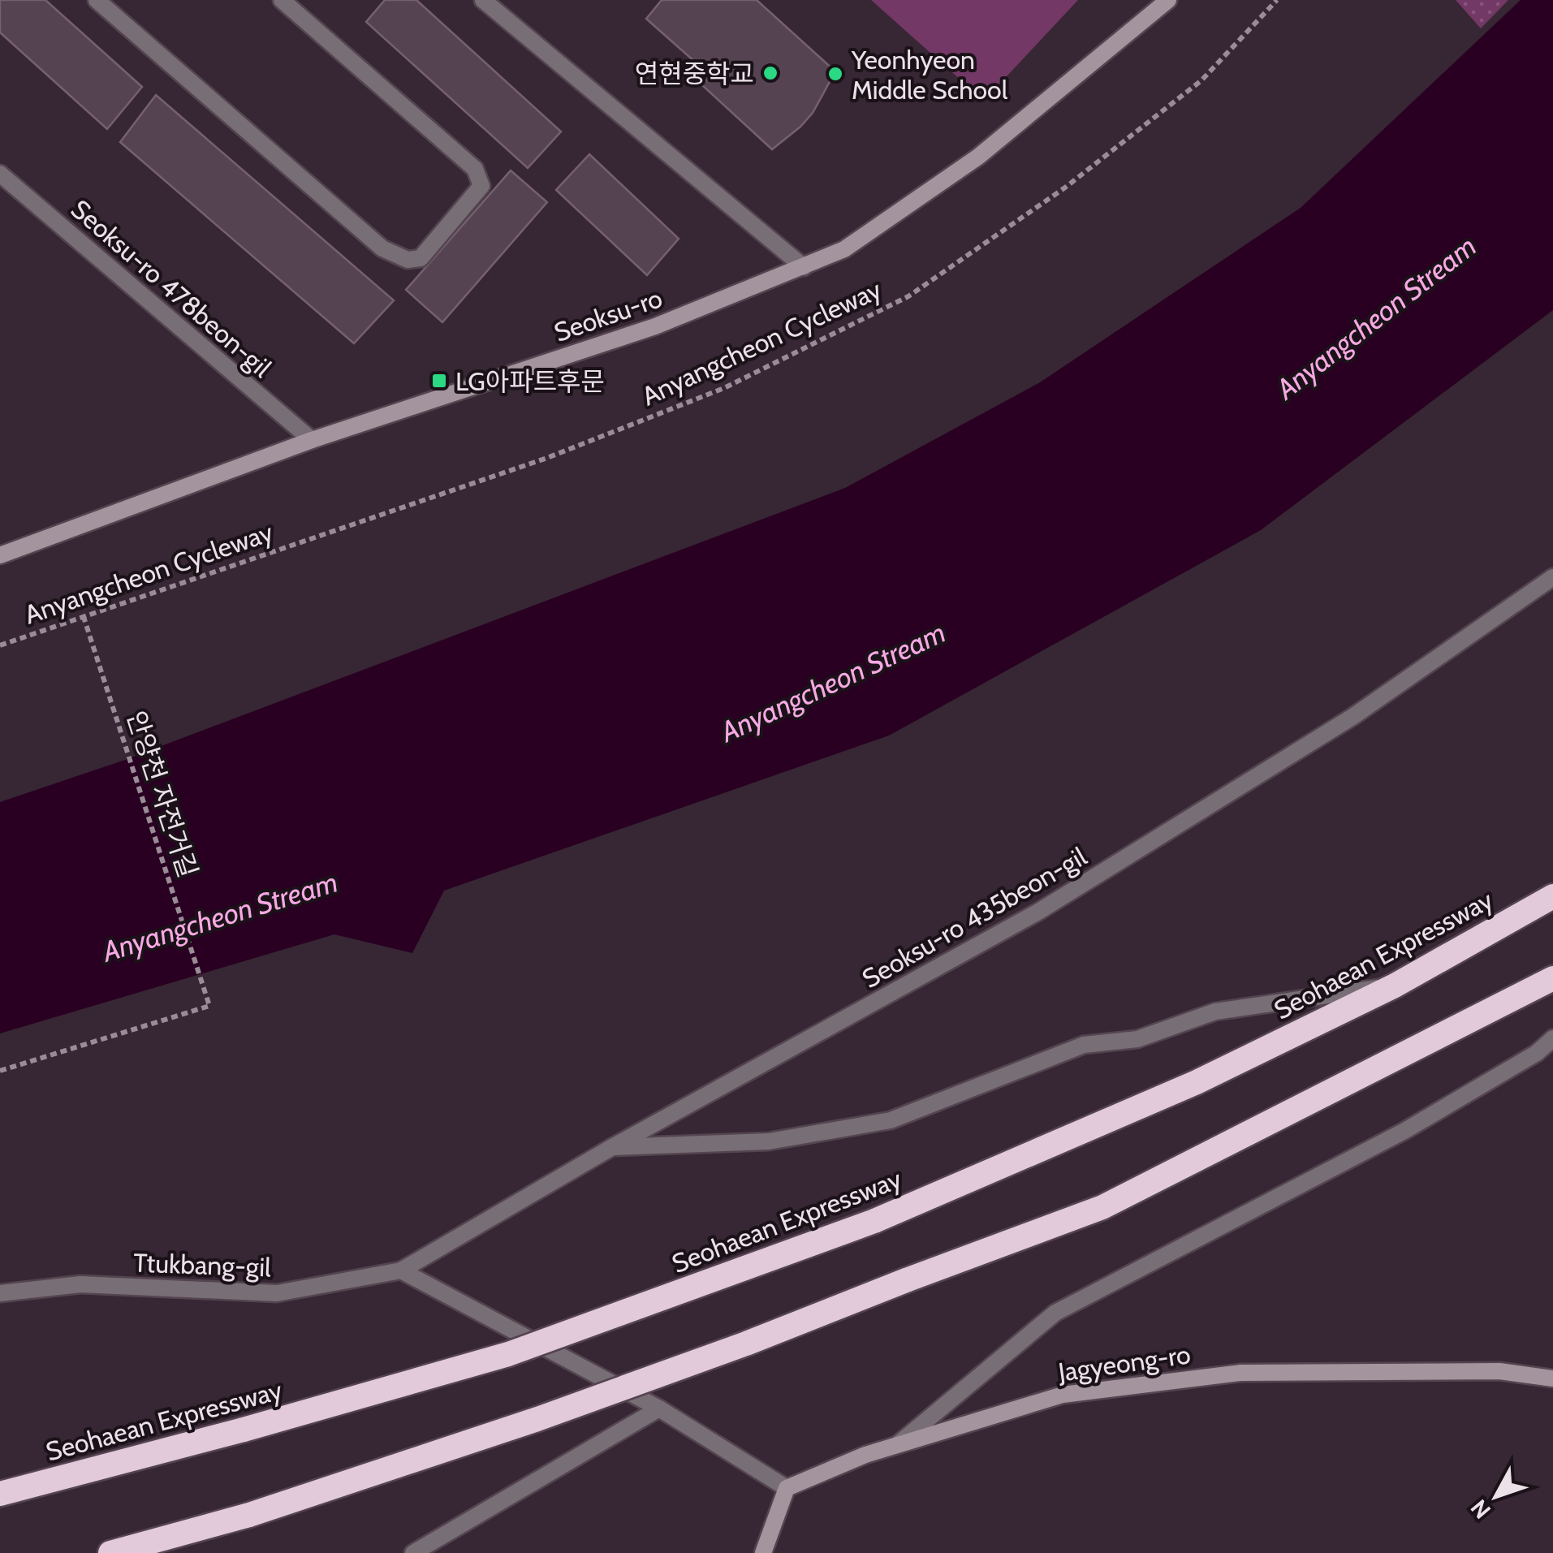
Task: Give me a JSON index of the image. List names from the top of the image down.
{
  "streets": {
    "highway": ["Seohaean Expressway"],
    "street": [
      "Seoksu-ro 478beon-gil",
      "Seoksu-ro",
      "Seoksu-ro 435beon-gil",
      "Ttukbang-gil",
      "Jagyeong-ro"
    ],
    "path": ["Anyangcheon Cycleway", "안양천 자전거길"]
  },
  "crossings": [
    ["Seoksu-ro 478beon-gil", "Seoksu-ro"],
    ["Anyangcheon Cycleway", "안양천 자전거길"],
    ["Seoksu-ro 435beon-gil", "Ttukbang-gil"]
  ],
  "water": ["Anyangcheon Stream"],
  "places": {
    "other": ["연현중학교", "Yeonhyeon Middle School"],
    "transit": ["LG아파트후문"]
  },
  "north": "bottom left"
}
